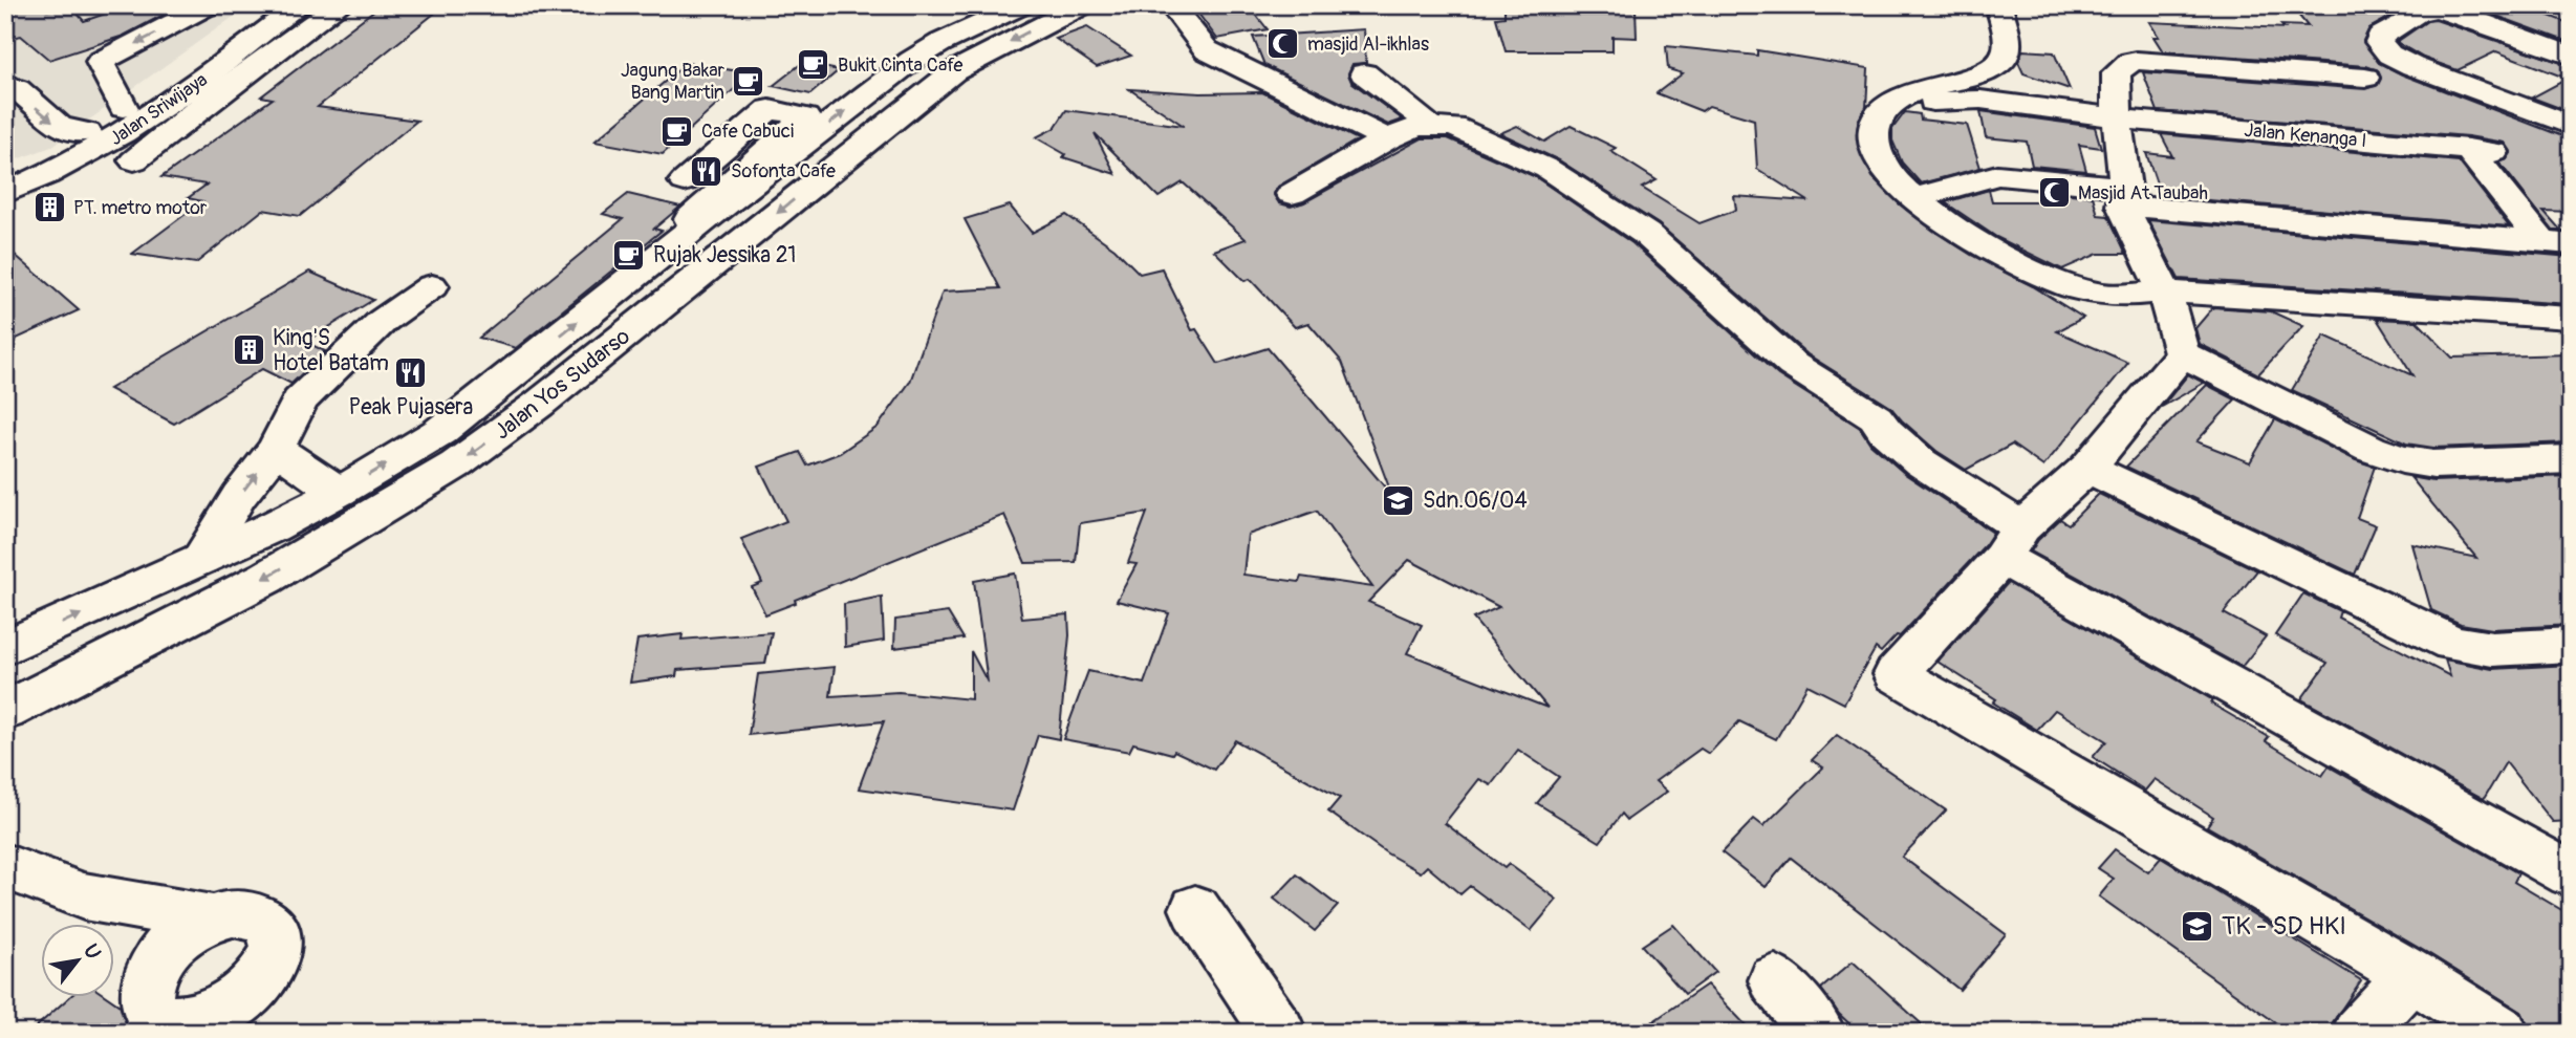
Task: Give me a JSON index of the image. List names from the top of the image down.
{
  "streets": {
    "street": ["Jalan Sriwijaya", "Jalan Kenanga I", "Jalan Yos Sudarso"]
  },
  "places": {
    "mosque": ["masjid Al-ikhlas", "Masjid At Taubah"],
    "cafe": [
      "Bukit Cinta Cafe",
      "Jagung Bakar Bang Martin",
      "Cafe Cabuci",
      "Rujak Jessika 21"
    ],
    "restaurant": ["Sofonta Cafe", "Peak Pujasera"],
    "building": ["PT. metro motor", "King'S Hotel Batam"],
    "school or university": ["Sdn.06/04", "TK - SD HKI"]
  },
  "north": "top right"
}
